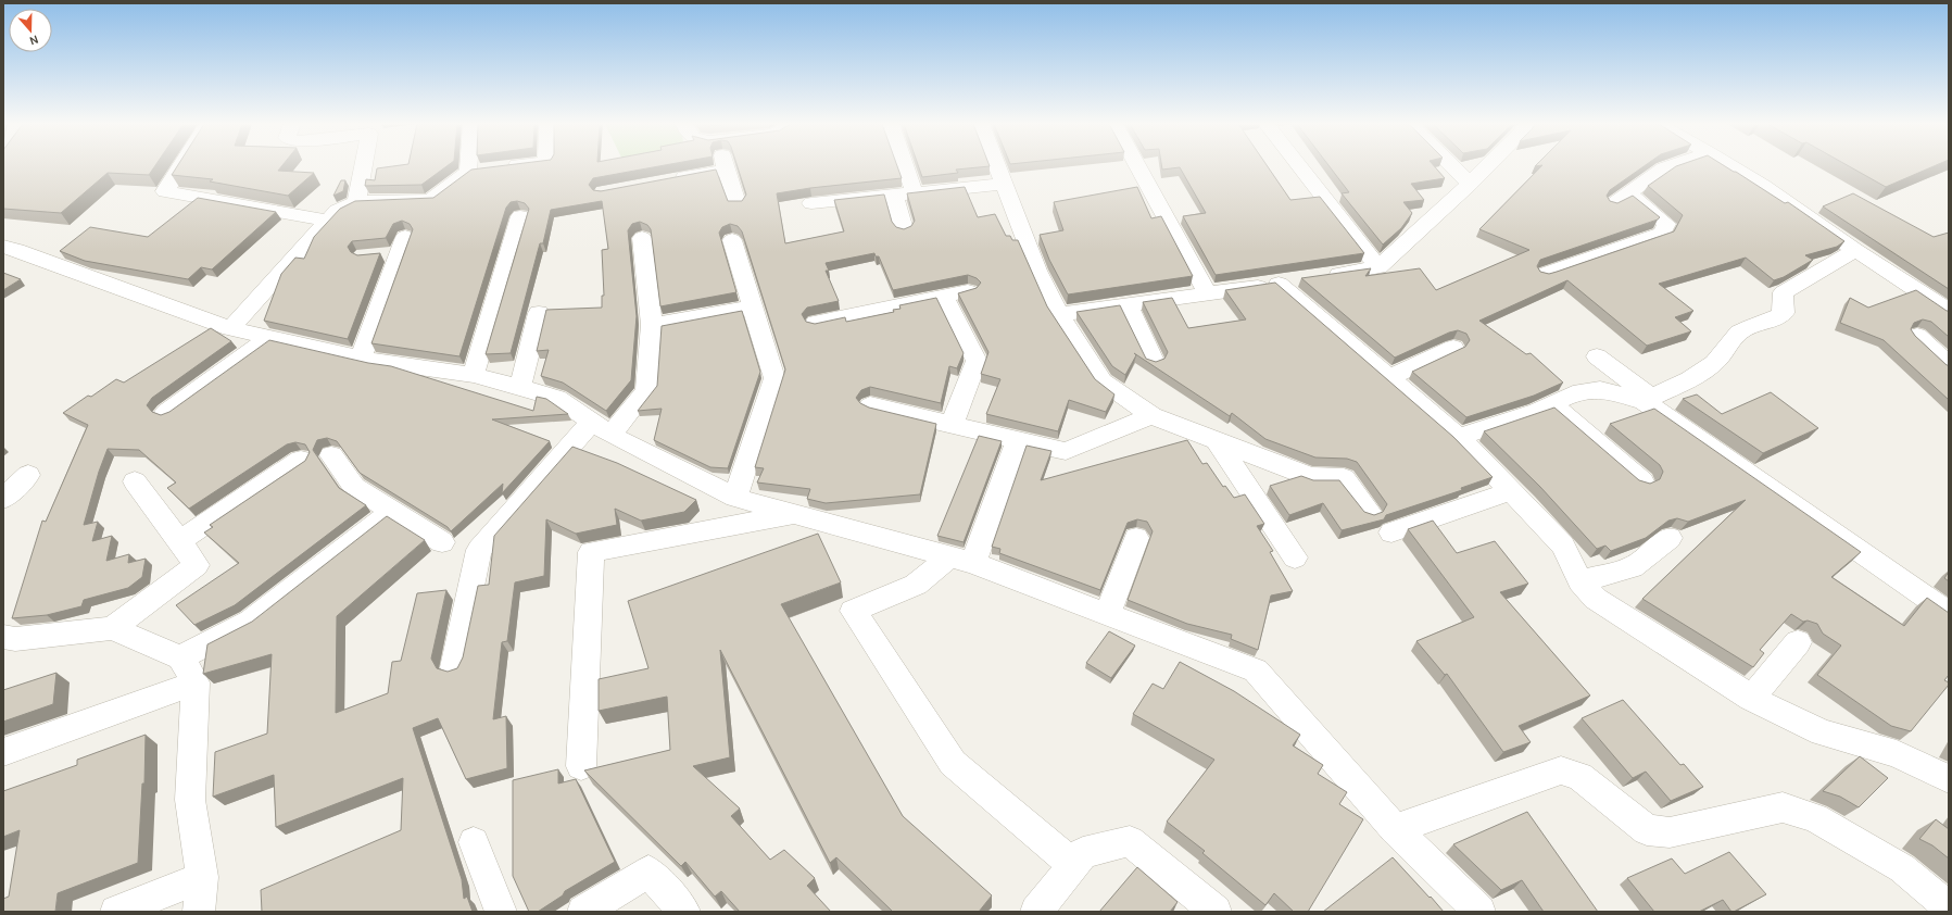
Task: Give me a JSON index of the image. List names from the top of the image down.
{
  "north": "bottom"
}
